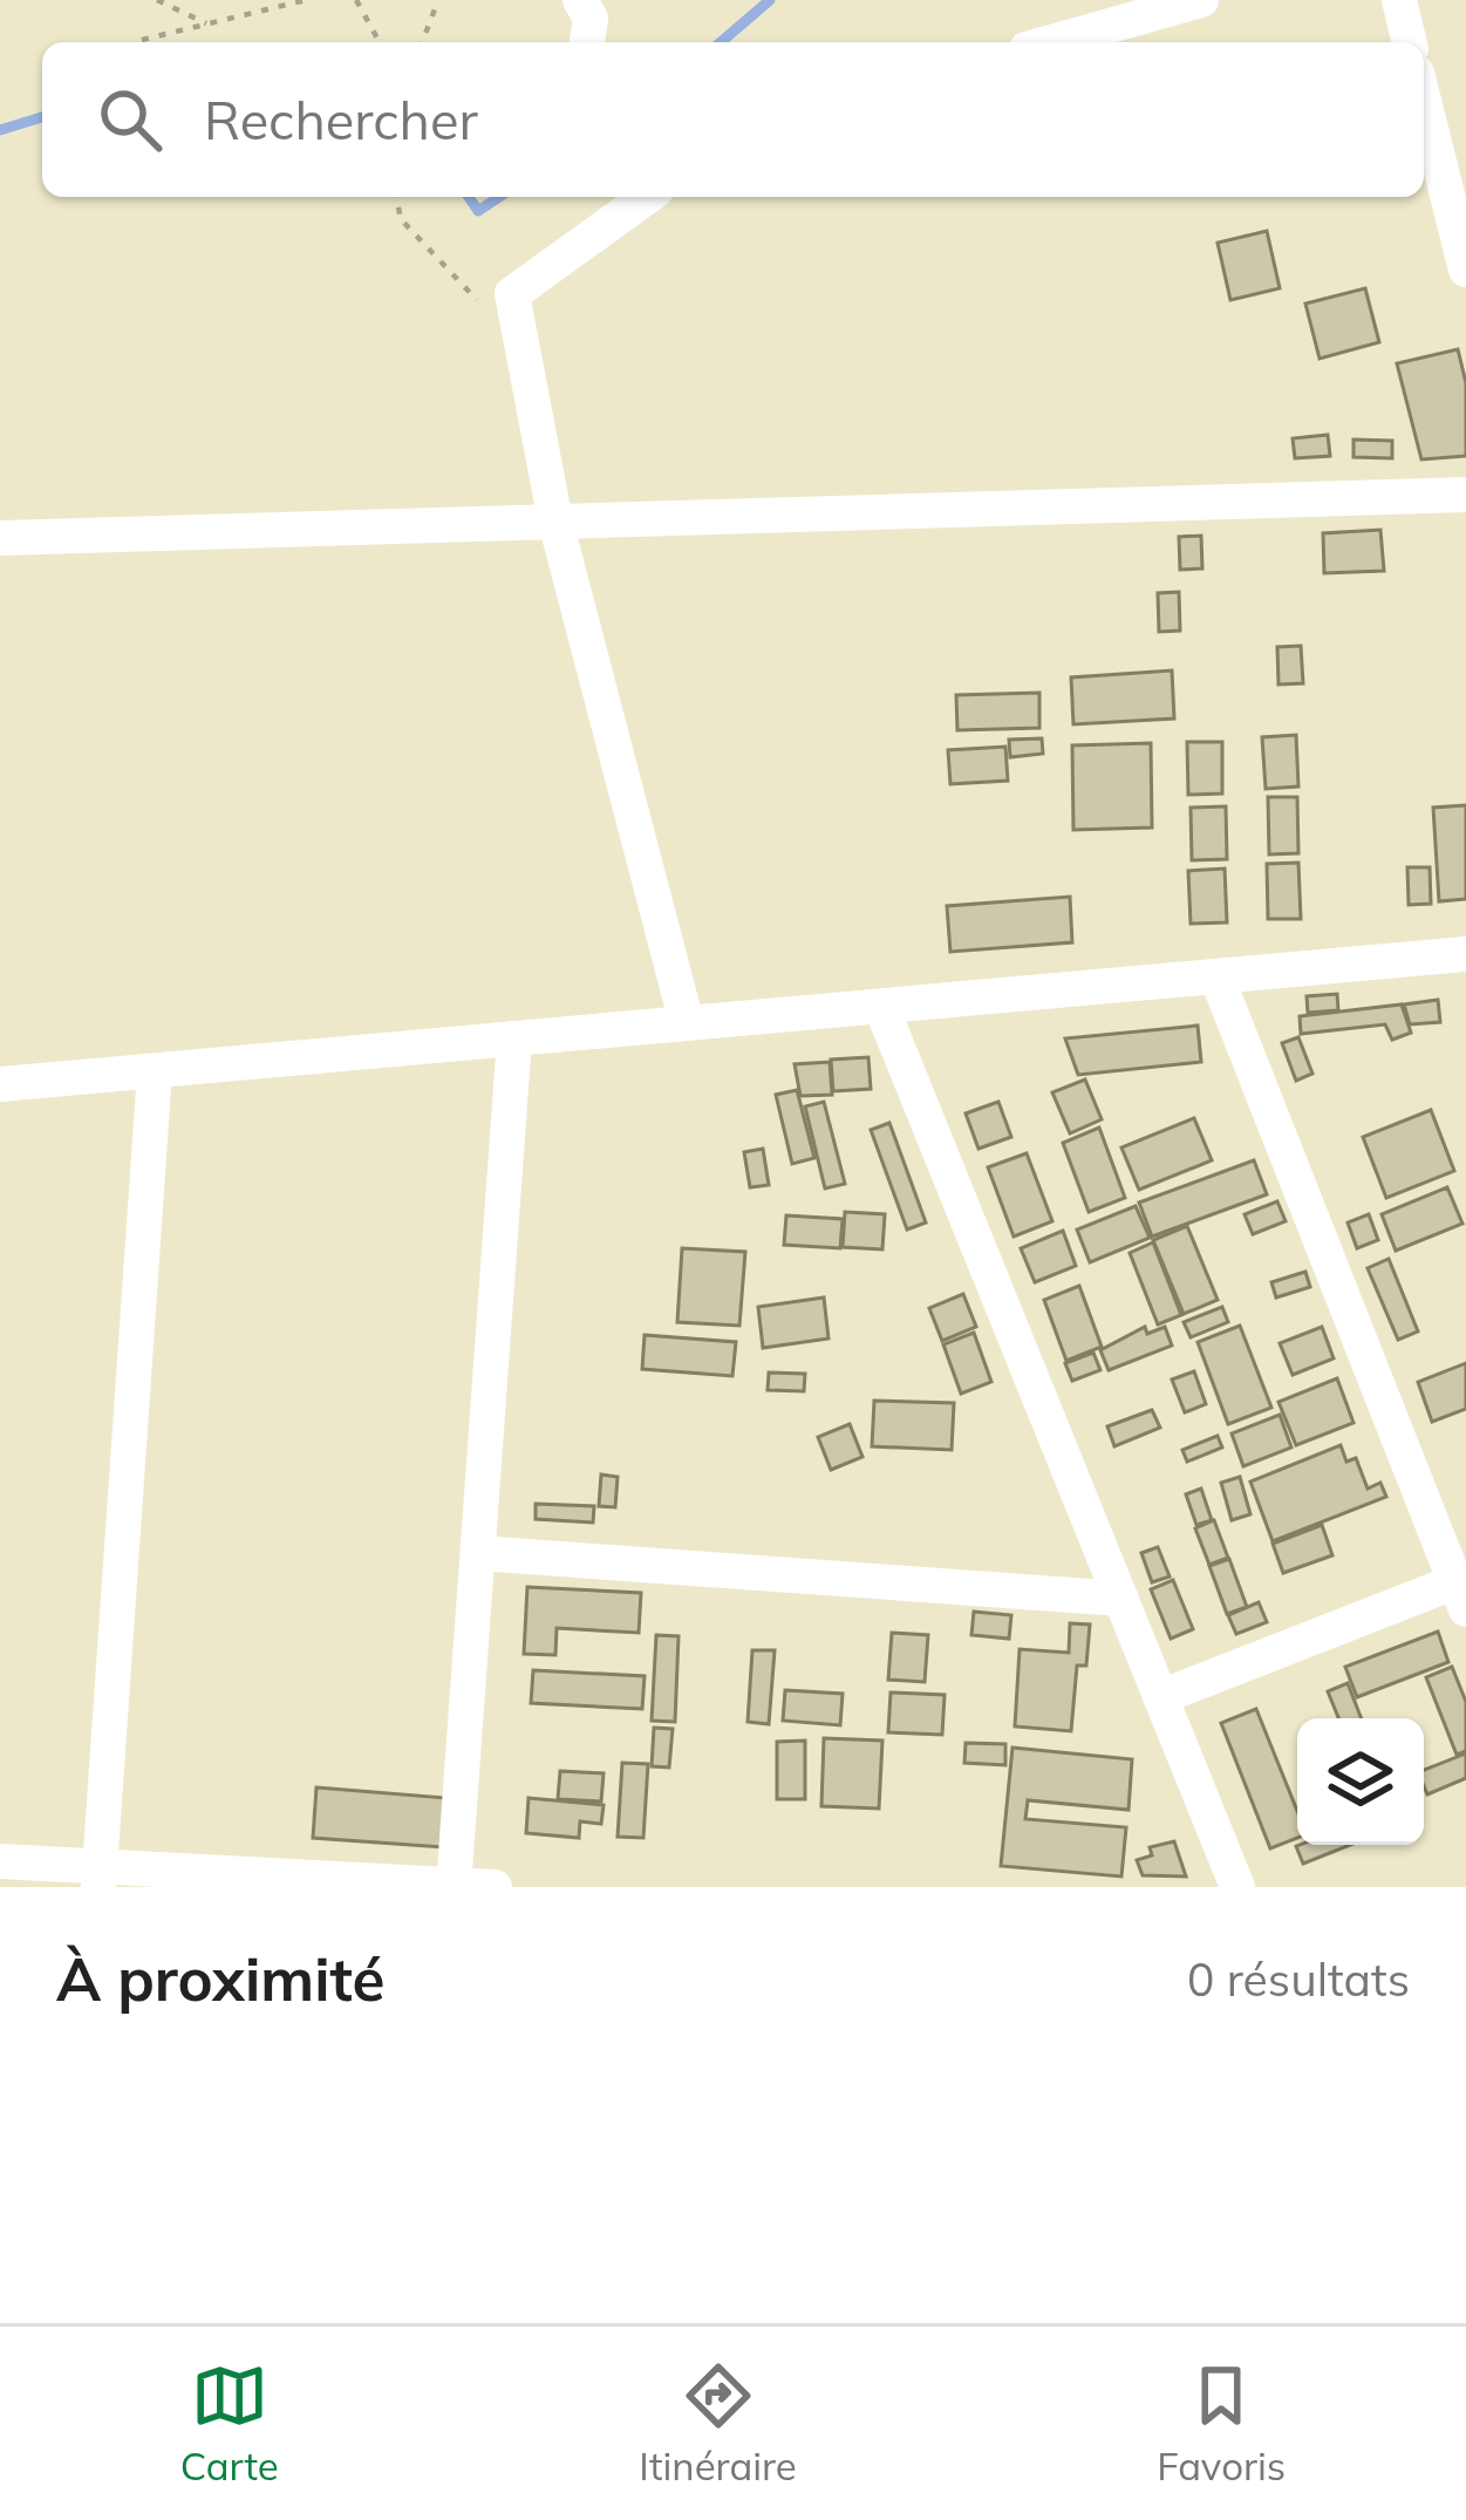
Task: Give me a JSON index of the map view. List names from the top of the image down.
{
  "page": {
    "search": "Rechercher",
    "heading": ["À proximité", "0 résultats"],
    "nav": ["Carte", "Itinéraire", "Favoris"]
  }
}
